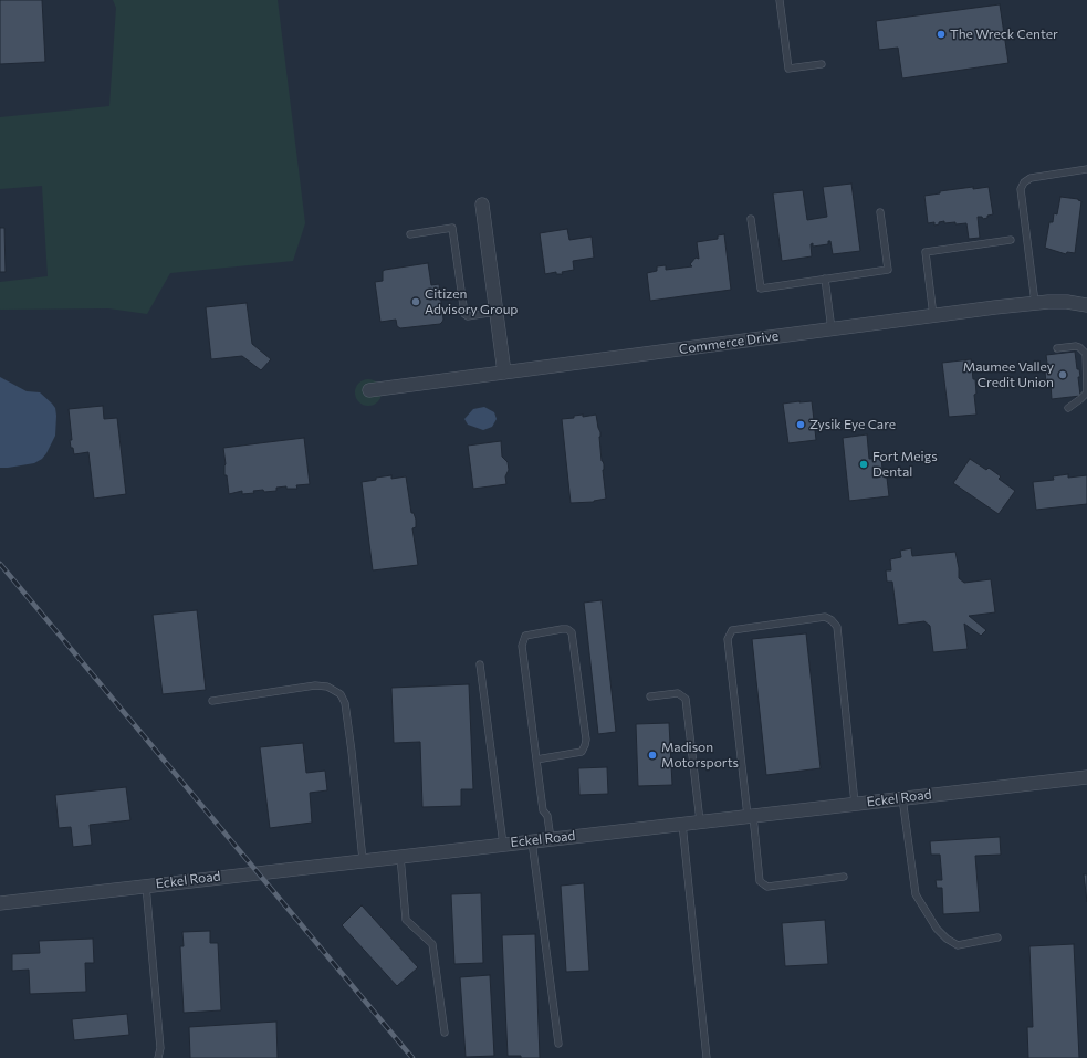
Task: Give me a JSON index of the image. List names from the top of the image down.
{
  "streets": {
    "street": ["Commerce Drive", "Eckel Road"]
  },
  "places": [
    "The Wreck Center",
    "Citizen Advisory Group",
    "Maumee Valley Credit Union",
    "Zysik Eye Care",
    "Fort Meigs Dental",
    "Madison Motorsports"
  ]
}
